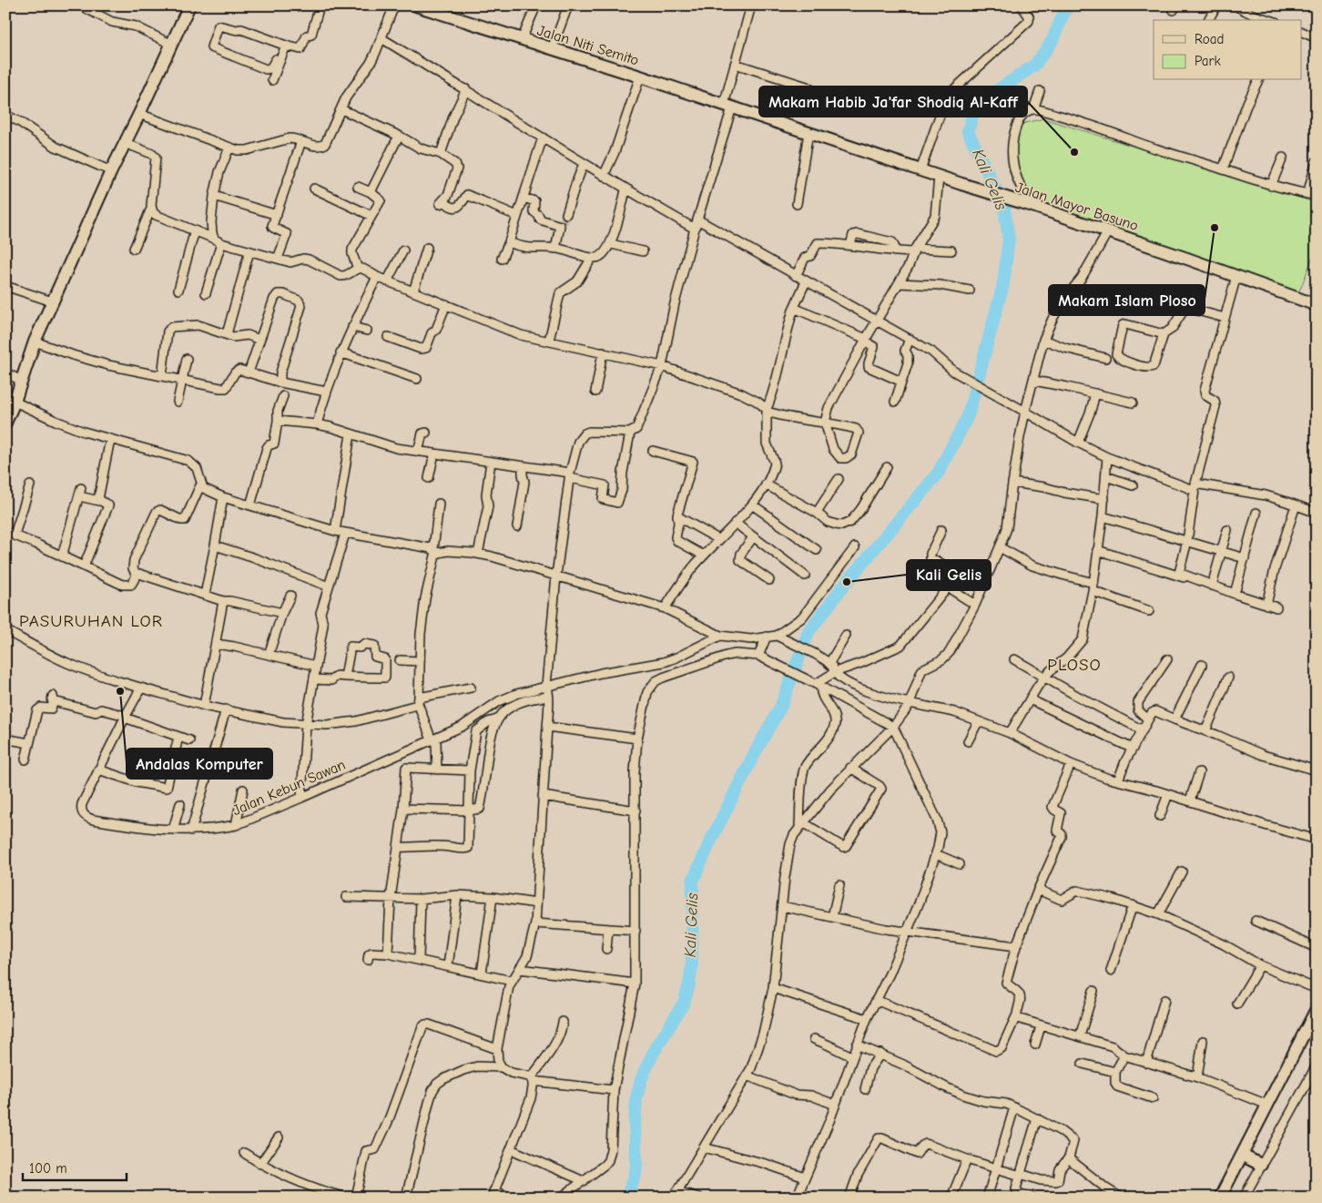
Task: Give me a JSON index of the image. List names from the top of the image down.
{
  "streets": {
    "main road": ["Jalan Niti Semito", "Jalan Mayor Basuno"],
    "street": ["Jalan Kebun Sawan"]
  },
  "crossings": [
    ["Jalan Niti Semito", "Jalan Mayor Basuno"]
  ],
  "districts": ["PASURUHAN LOR", "PLOSO"],
  "water": ["Kali Gelis"],
  "places": [
    "Makam Habib Ja'far Shodiq Al-Kaff",
    "Makam Islam Ploso",
    "Kali Gelis",
    "Andalas Komputer"
  ],
  "legend": ["Road", "Park"],
  "scale_bar": "100 m"
}
